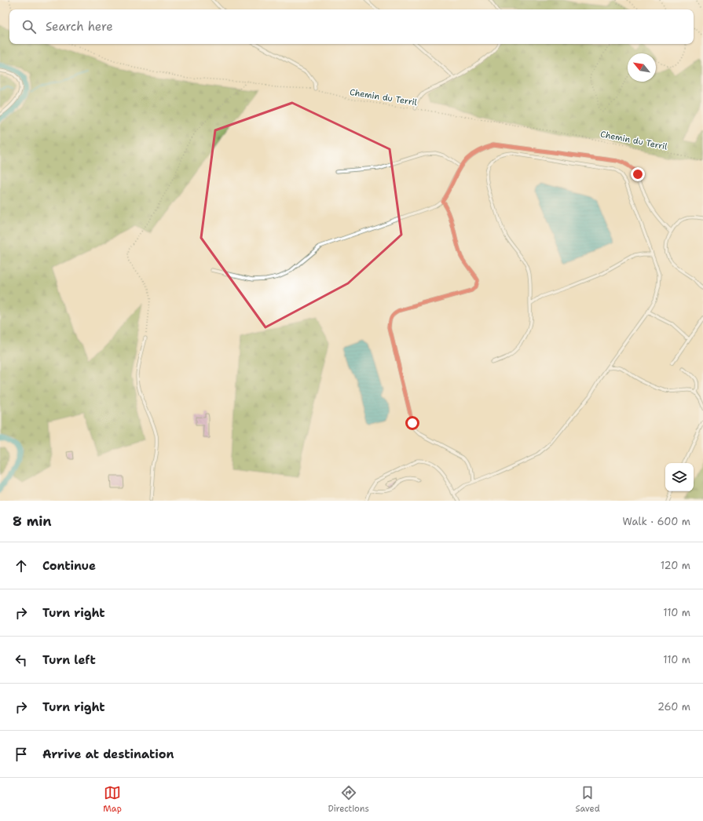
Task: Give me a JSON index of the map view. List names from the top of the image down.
{
  "streets": {
    "path": ["Chemin du Terril"]
  },
  "north": "top left",
  "page": {
    "search": "Search here",
    "heading": ["8 min", "Walk · 600 m"],
    "list": [
      ["Continue", "120 m"],
      ["Turn right", "110 m"],
      ["Turn left", "110 m"],
      ["Turn right", "260 m"],
      "Arrive at destination"
    ],
    "nav": ["Map", "Directions", "Saved"]
  }
}
